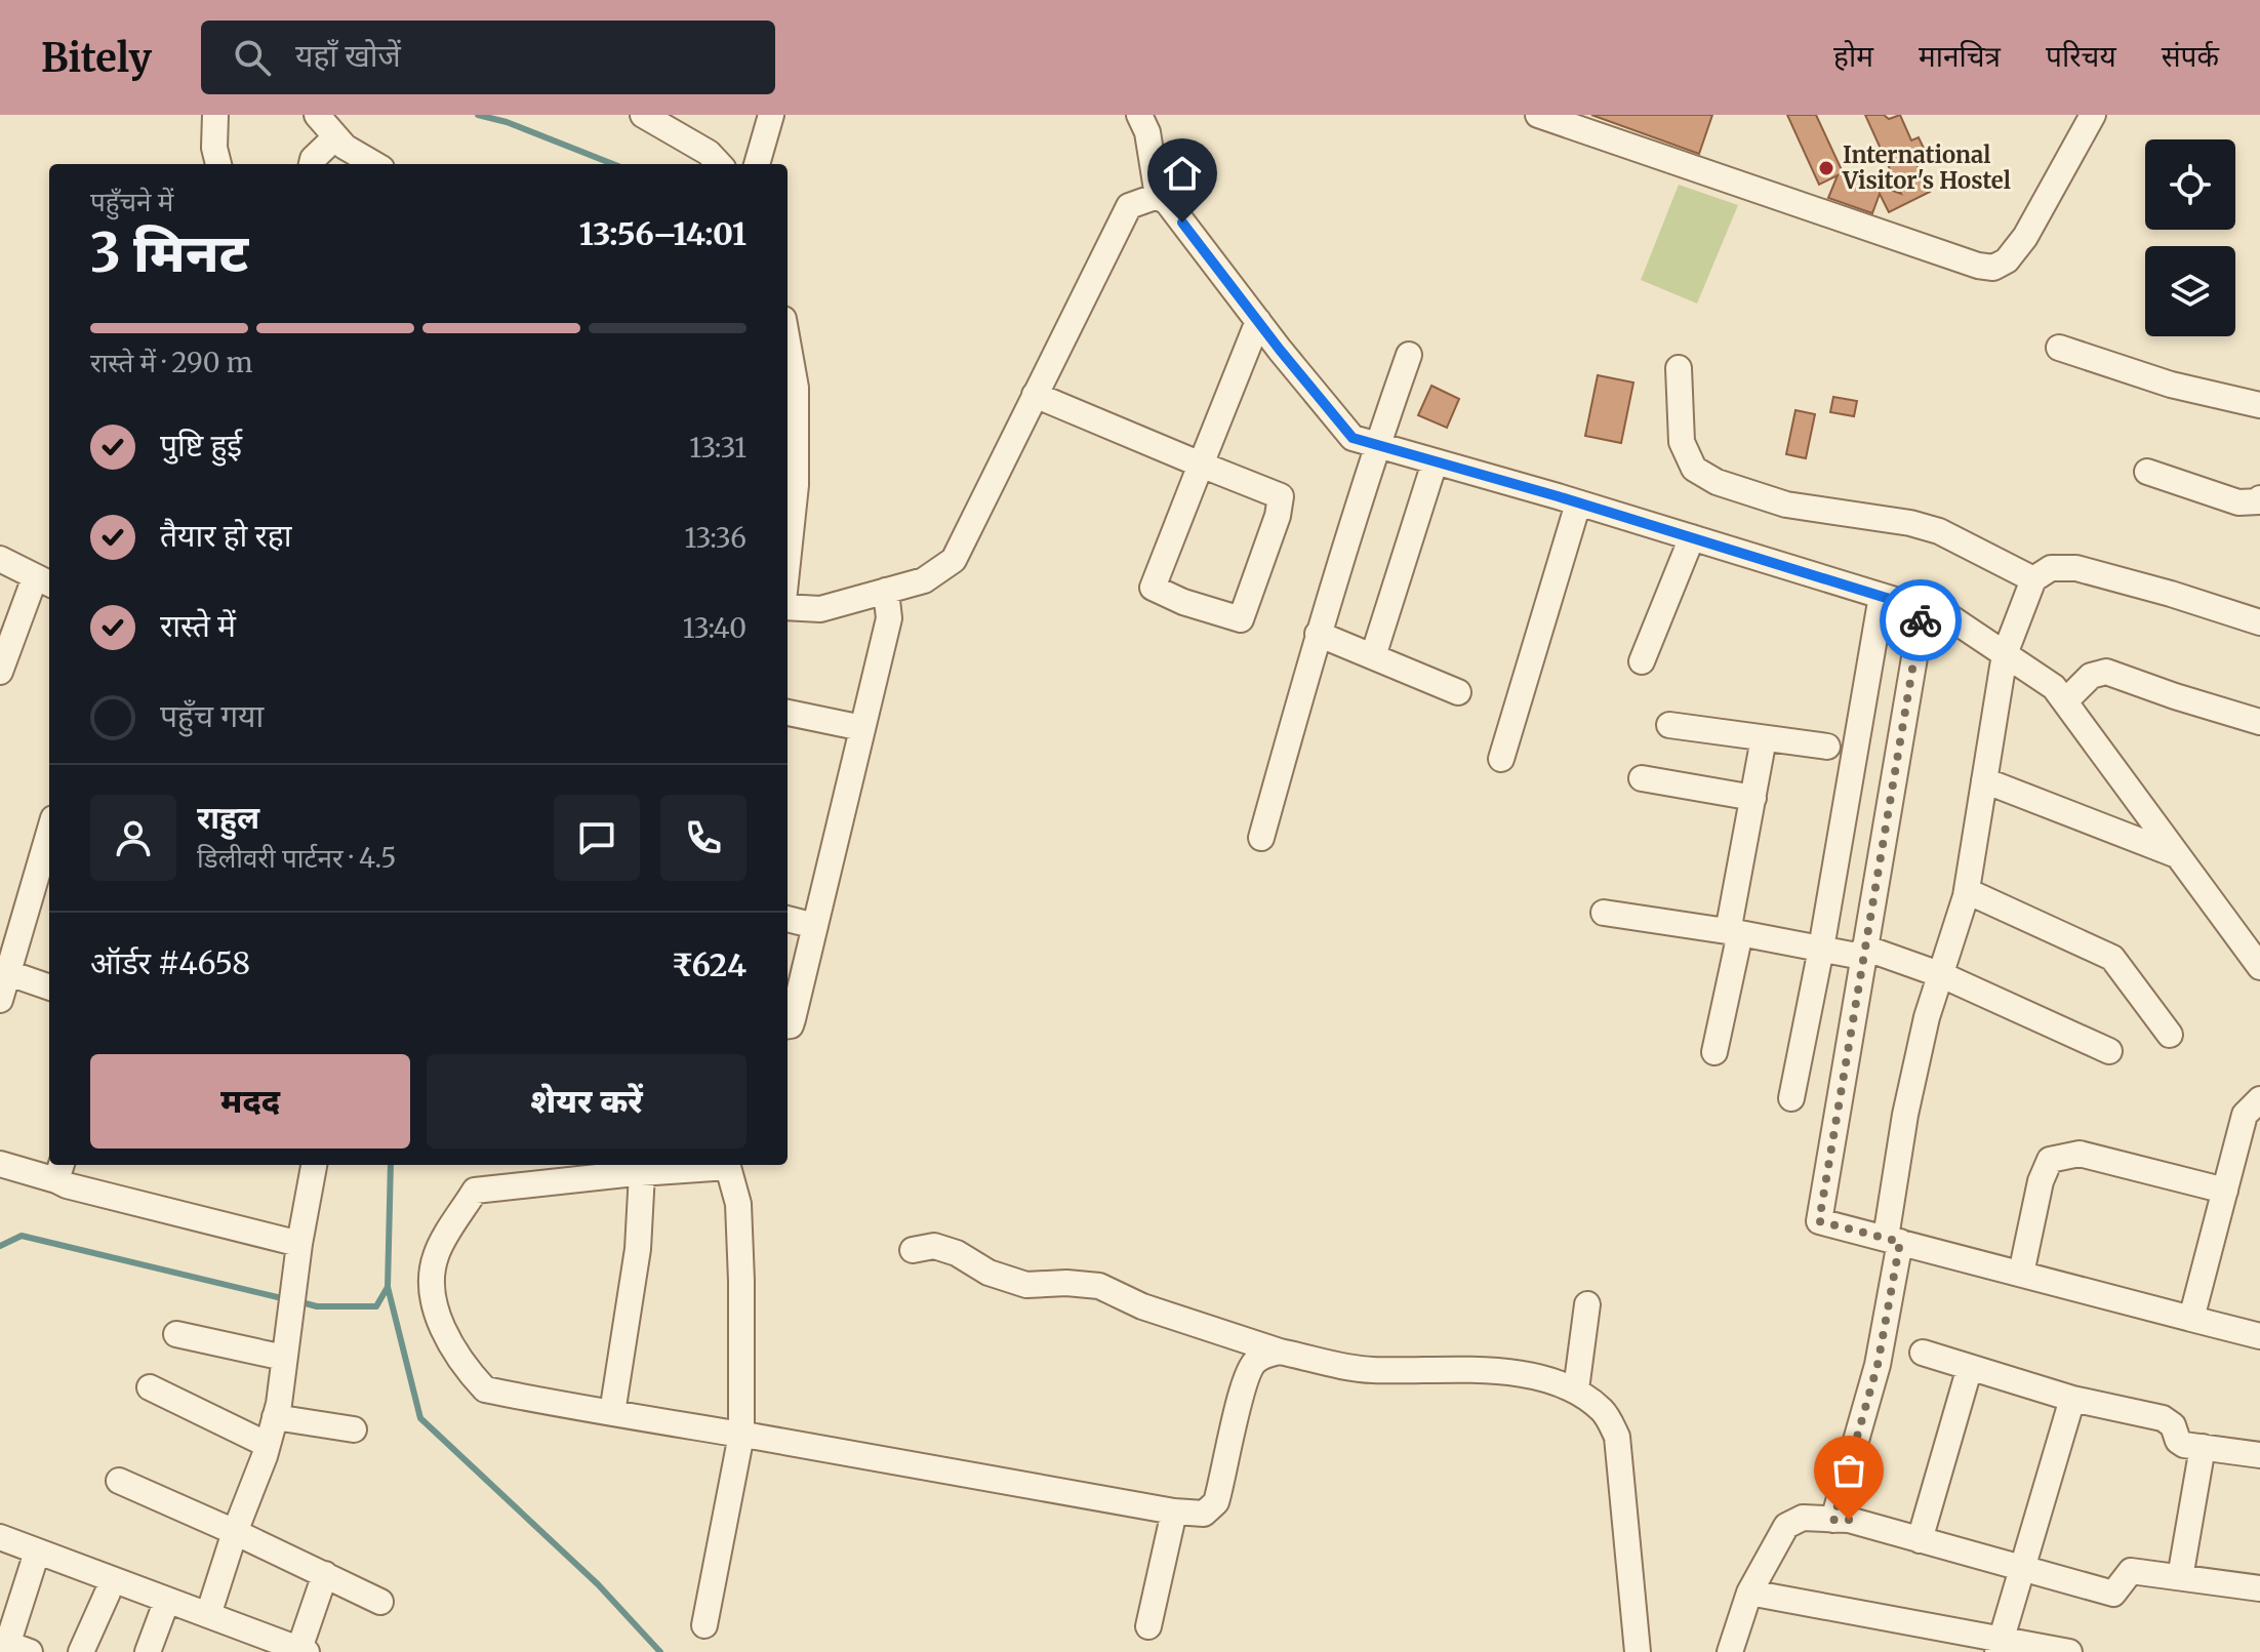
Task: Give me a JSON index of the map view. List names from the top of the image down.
{
  "places": ["International Visitor's Hostel"],
  "page": {
    "header": "Bitely",
    "search": "यहाँ खोजें",
    "nav": [
      "होम",
      "मानचित्र",
      "परिचय",
      "संपर्क"
    ],
    "heading": ["3 मिनट", "पहुँचने में", "13:56–14:01"],
    "panel": [
      "राहुल",
      "डिलीवरी पार्टनर · 4.5",
      "ऑर्डर #4658",
      "₹624"
    ],
    "bar": "रास्ते में · 290 m",
    "list": [
      ["पुष्टि हुई", "13:31"],
      ["तैयार हो रहा", "13:36"],
      ["रास्ते में", "13:40"],
      "पहुँच गया"
    ],
    "buttons": ["मदद", "शेयर करें"]
  }
}
